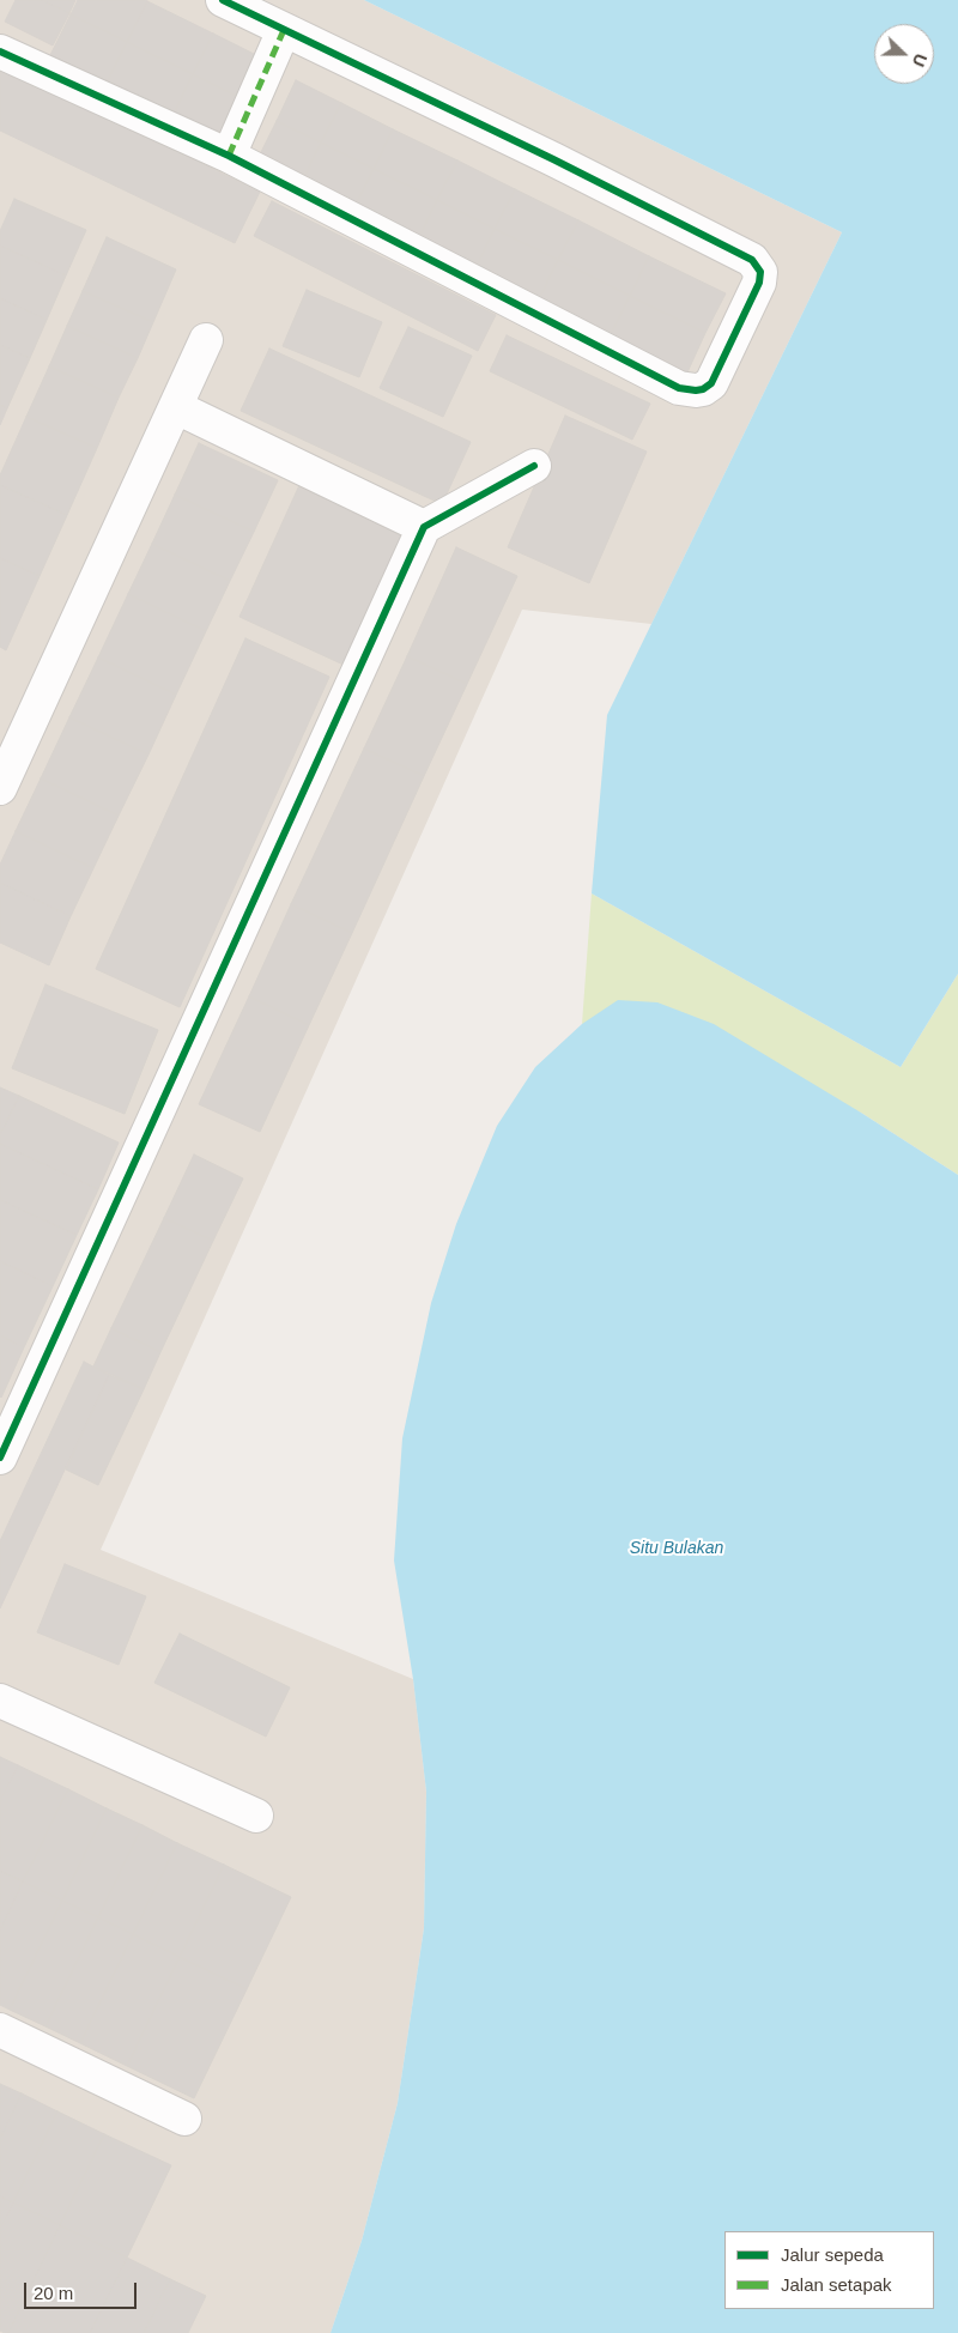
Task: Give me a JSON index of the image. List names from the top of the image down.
{
  "water": ["Situ Bulakan"],
  "legend": ["Jalur sepeda", "Jalan setapak"],
  "scale_bar": "20 m",
  "north": "right"
}
